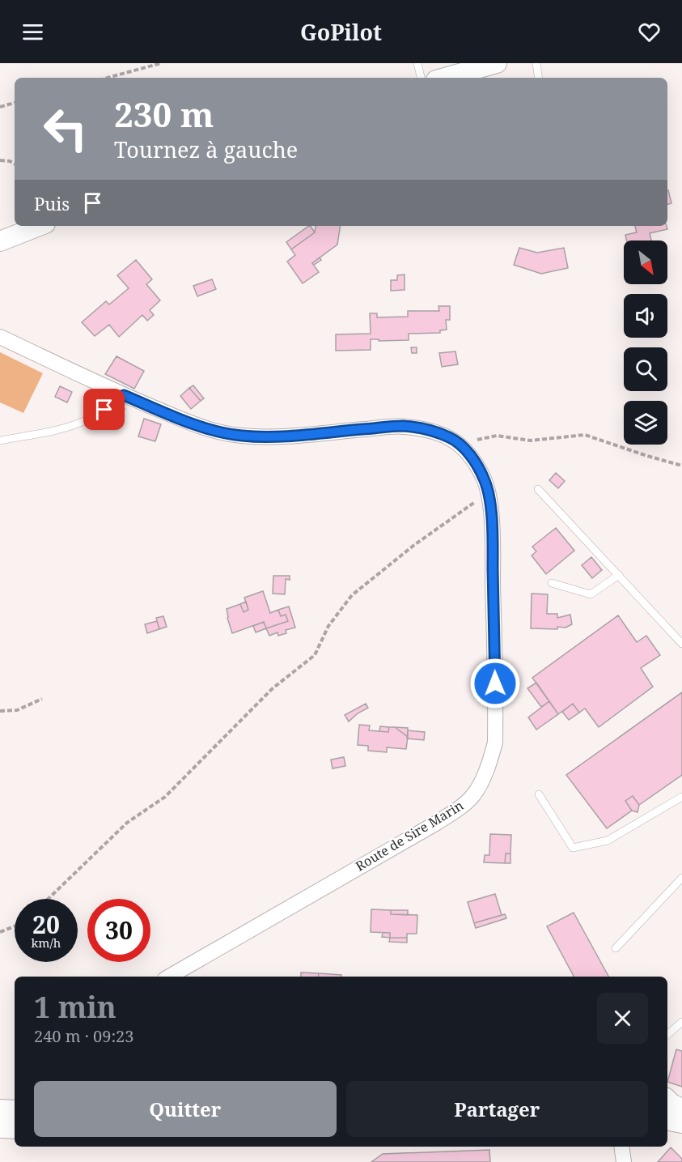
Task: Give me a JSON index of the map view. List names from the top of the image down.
{
  "streets": {
    "street": ["Route de Sire Marin"]
  },
  "north": "bottom right",
  "page": {
    "header": "GoPilot",
    "turn": ["230 m", "Tournez à gauche"],
    "then": "Puis",
    "speed": "20 km/h",
    "limit": "30",
    "heading": ["1 min", "240 m · 09:23"],
    "buttons": ["Quitter", "Partager"]
  }
}
